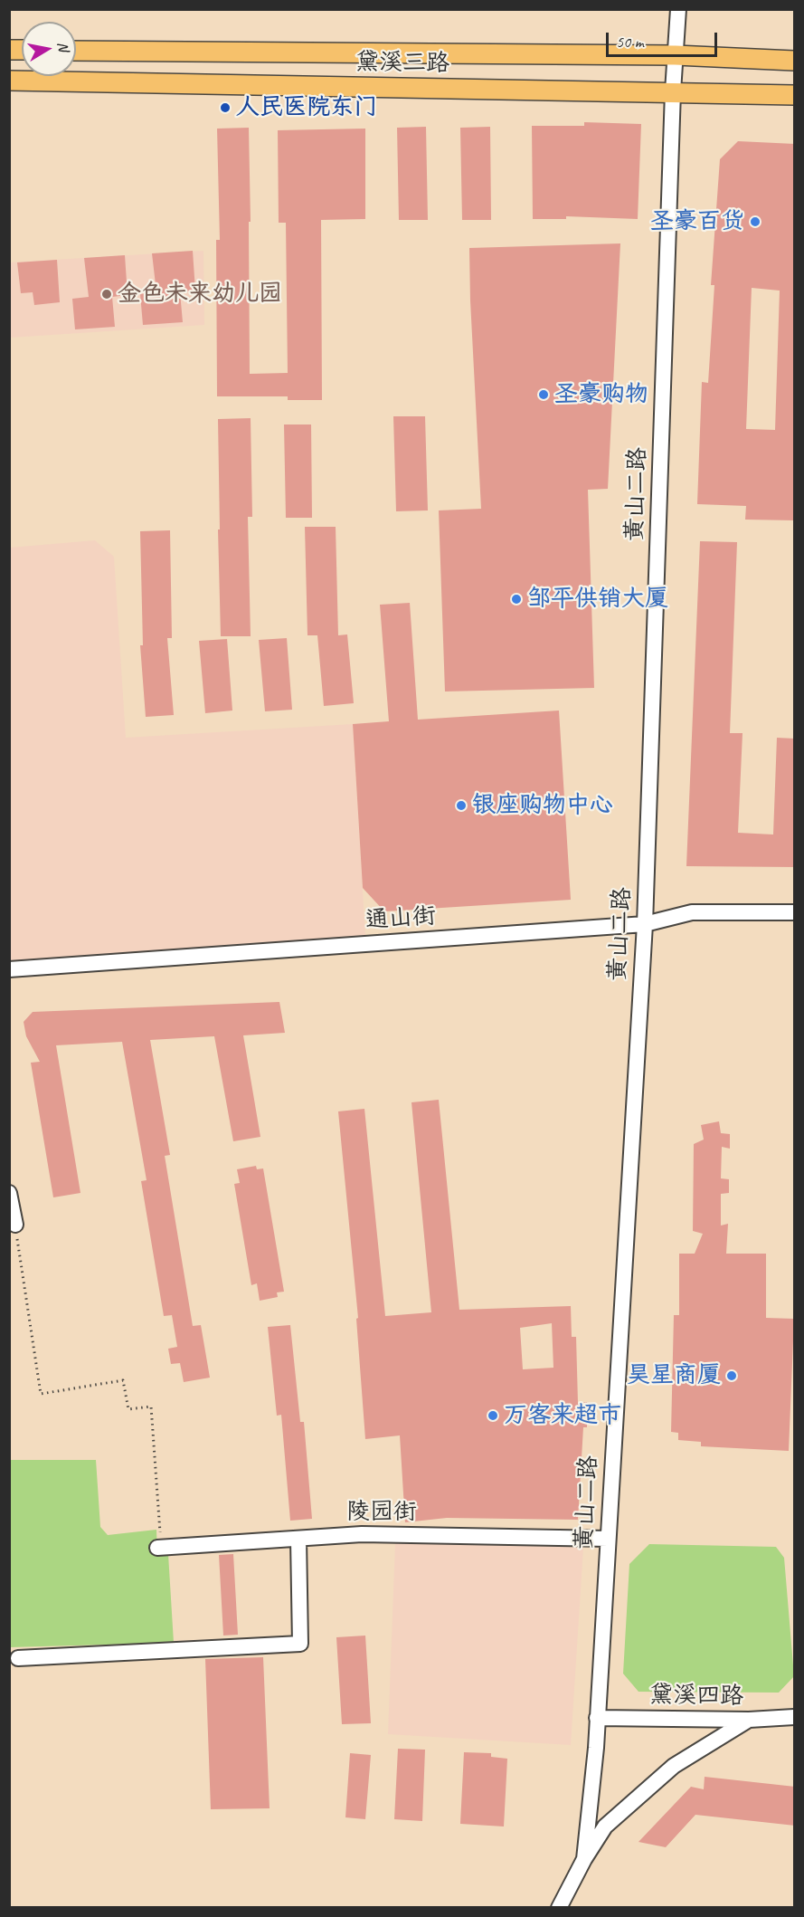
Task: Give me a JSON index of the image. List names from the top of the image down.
{
  "streets": {
    "main road": ["黛溪三路"],
    "street": [
      "黄山二路",
      "通山街",
      "陵园街",
      "黛溪四路"
    ]
  },
  "crossings": [
    ["黛溪三路", "黄山二路"],
    ["黄山二路", "通山街"],
    ["黄山二路", "陵园街"],
    ["黄山二路", "黛溪四路"]
  ],
  "places": [
    "人民医院东门",
    "圣豪百货",
    "金色未来幼儿园",
    "圣豪购物",
    "邹平供销大厦",
    "银座购物中心",
    "昊星商厦",
    "万客来超市"
  ],
  "scale_bar": "50 m",
  "north": "right"
}
